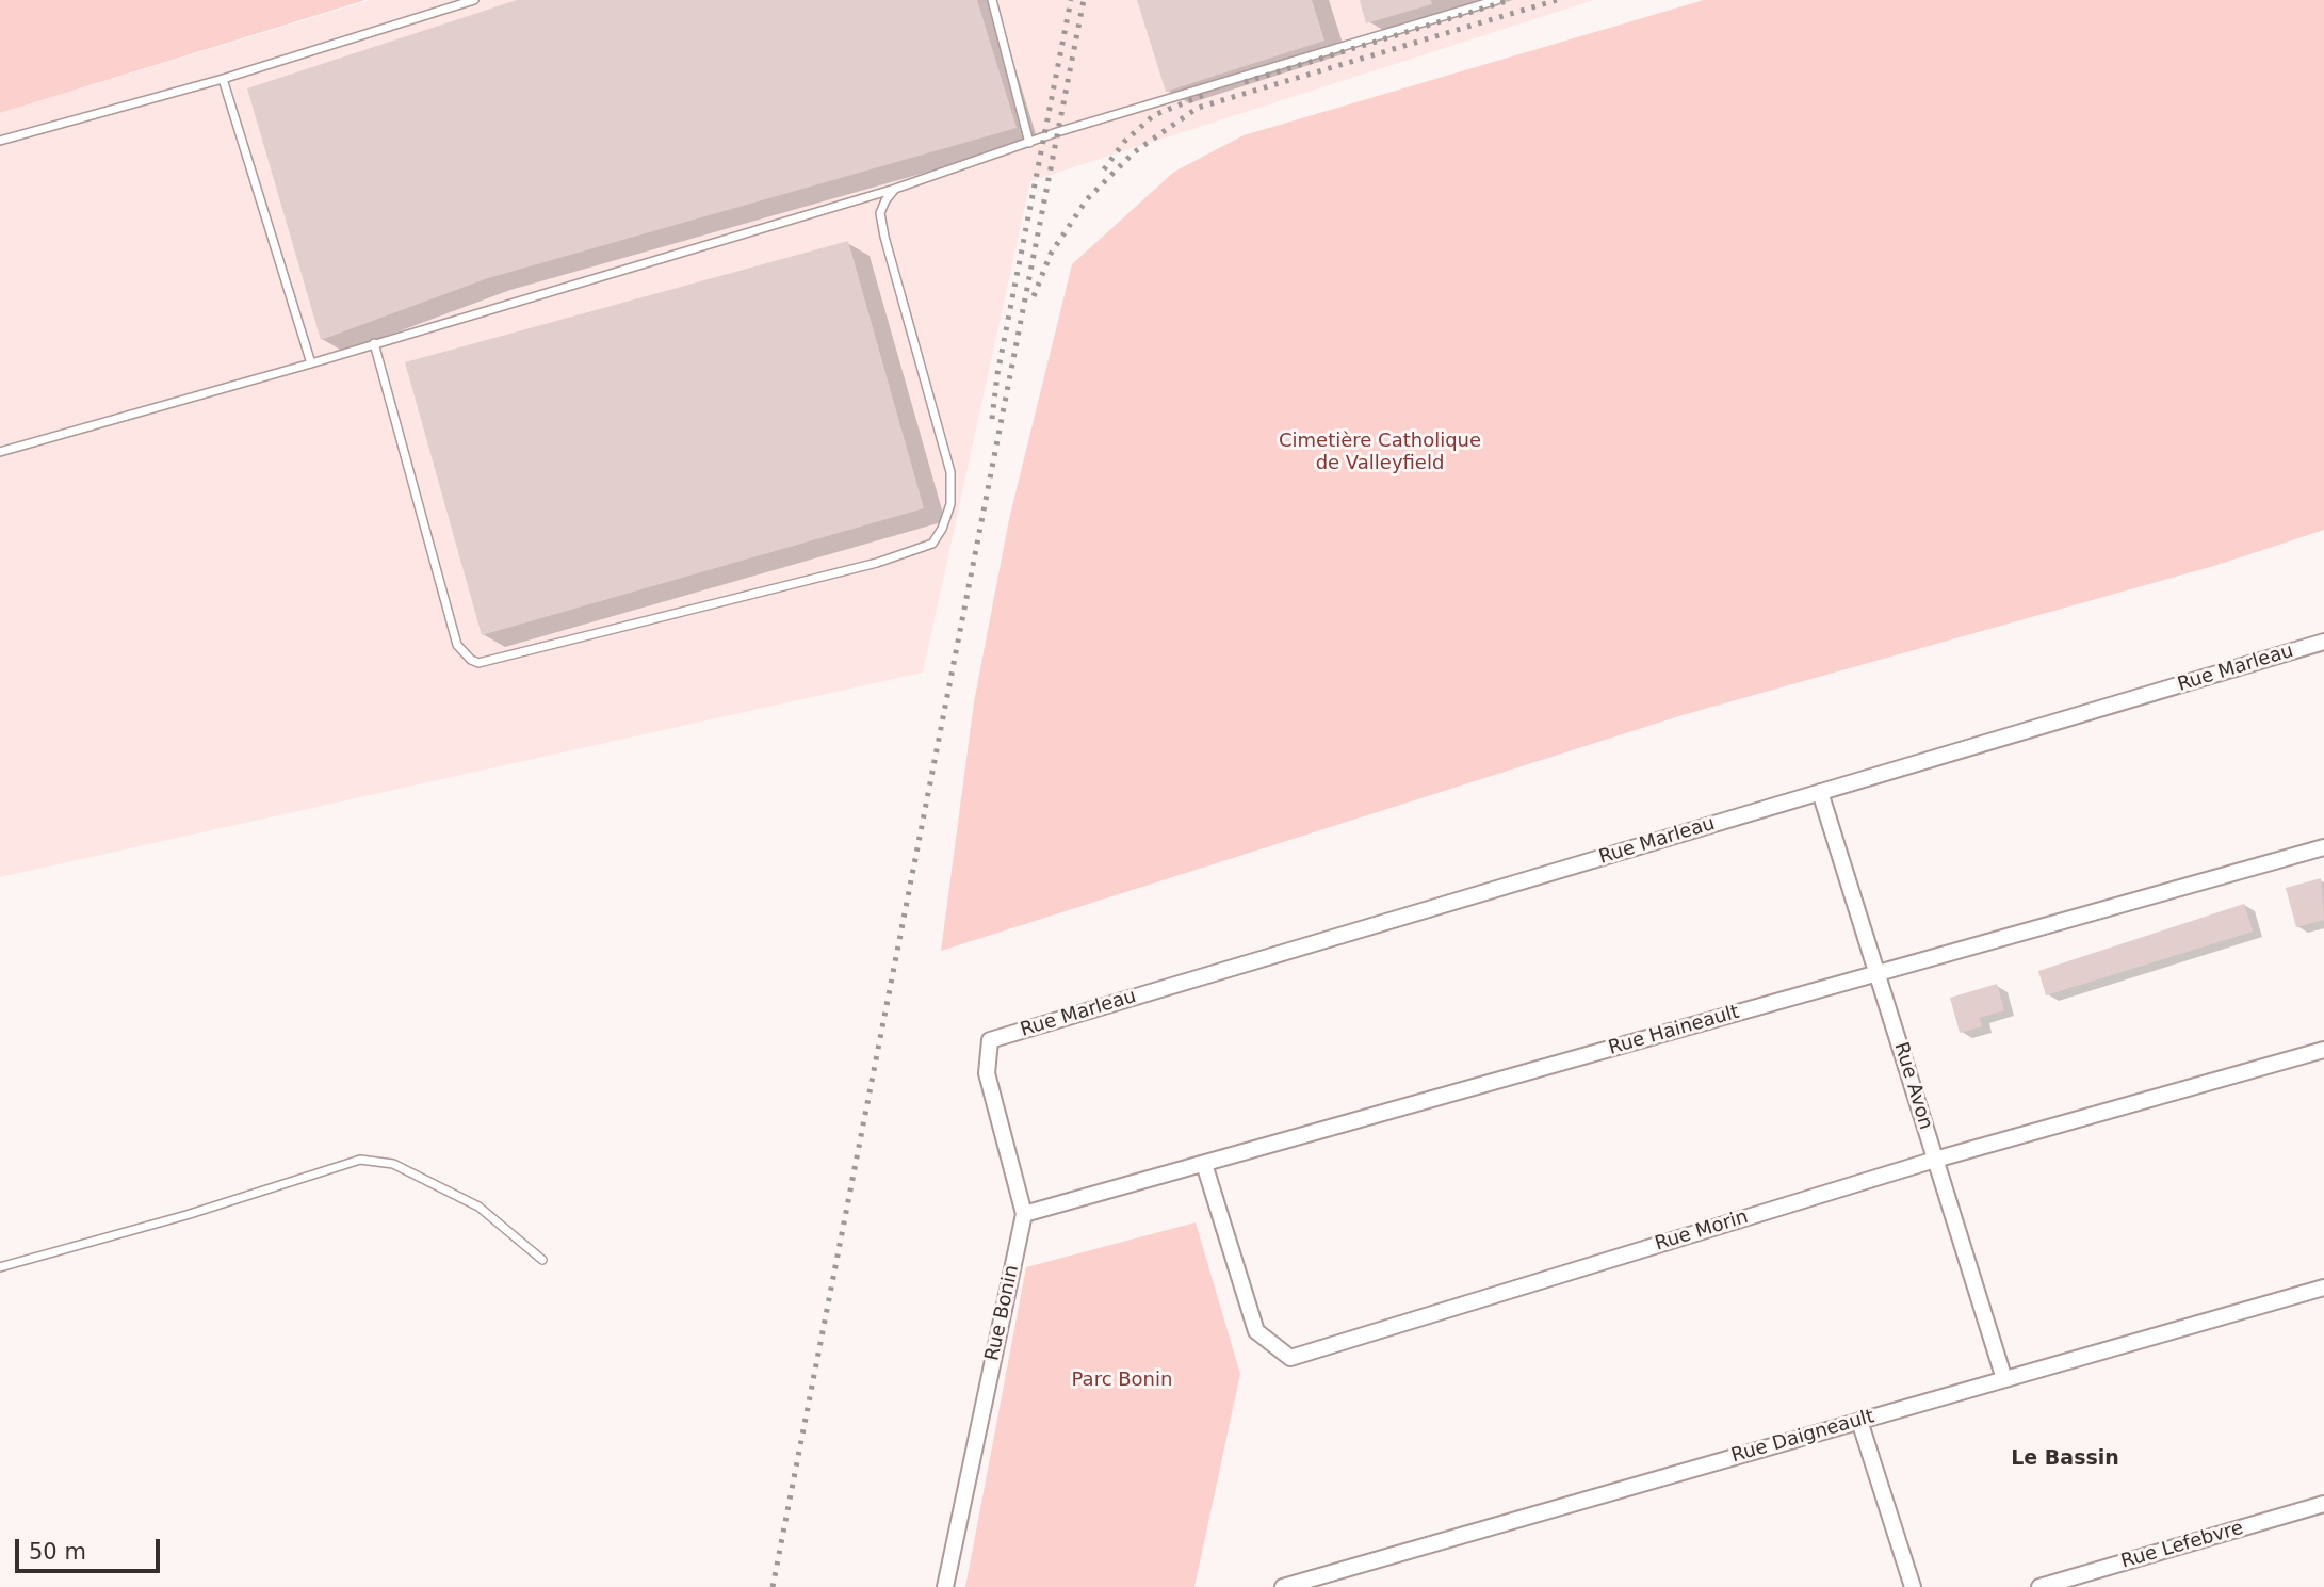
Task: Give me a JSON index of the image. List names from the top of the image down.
{
  "streets": {
    "street": [
      "Rue Marleau",
      "Rue Haineault",
      "Rue Avon",
      "Rue Morin",
      "Rue Bonin",
      "Rue Daigneault",
      "Rue Lefebvre"
    ]
  },
  "crossings": [
    ["Rue Marleau", "Rue Avon"],
    ["Rue Marleau", "Rue Bonin"],
    ["Rue Haineault", "Rue Avon"],
    ["Rue Haineault", "Rue Morin"],
    ["Rue Haineault", "Rue Bonin"],
    ["Rue Avon", "Rue Morin"],
    ["Rue Avon", "Rue Daigneault"]
  ],
  "districts": ["Le Bassin"],
  "parks": ["Cimetière Catholique de Valleyfield", "Parc Bonin"],
  "scale_bar": "50 m"
}
